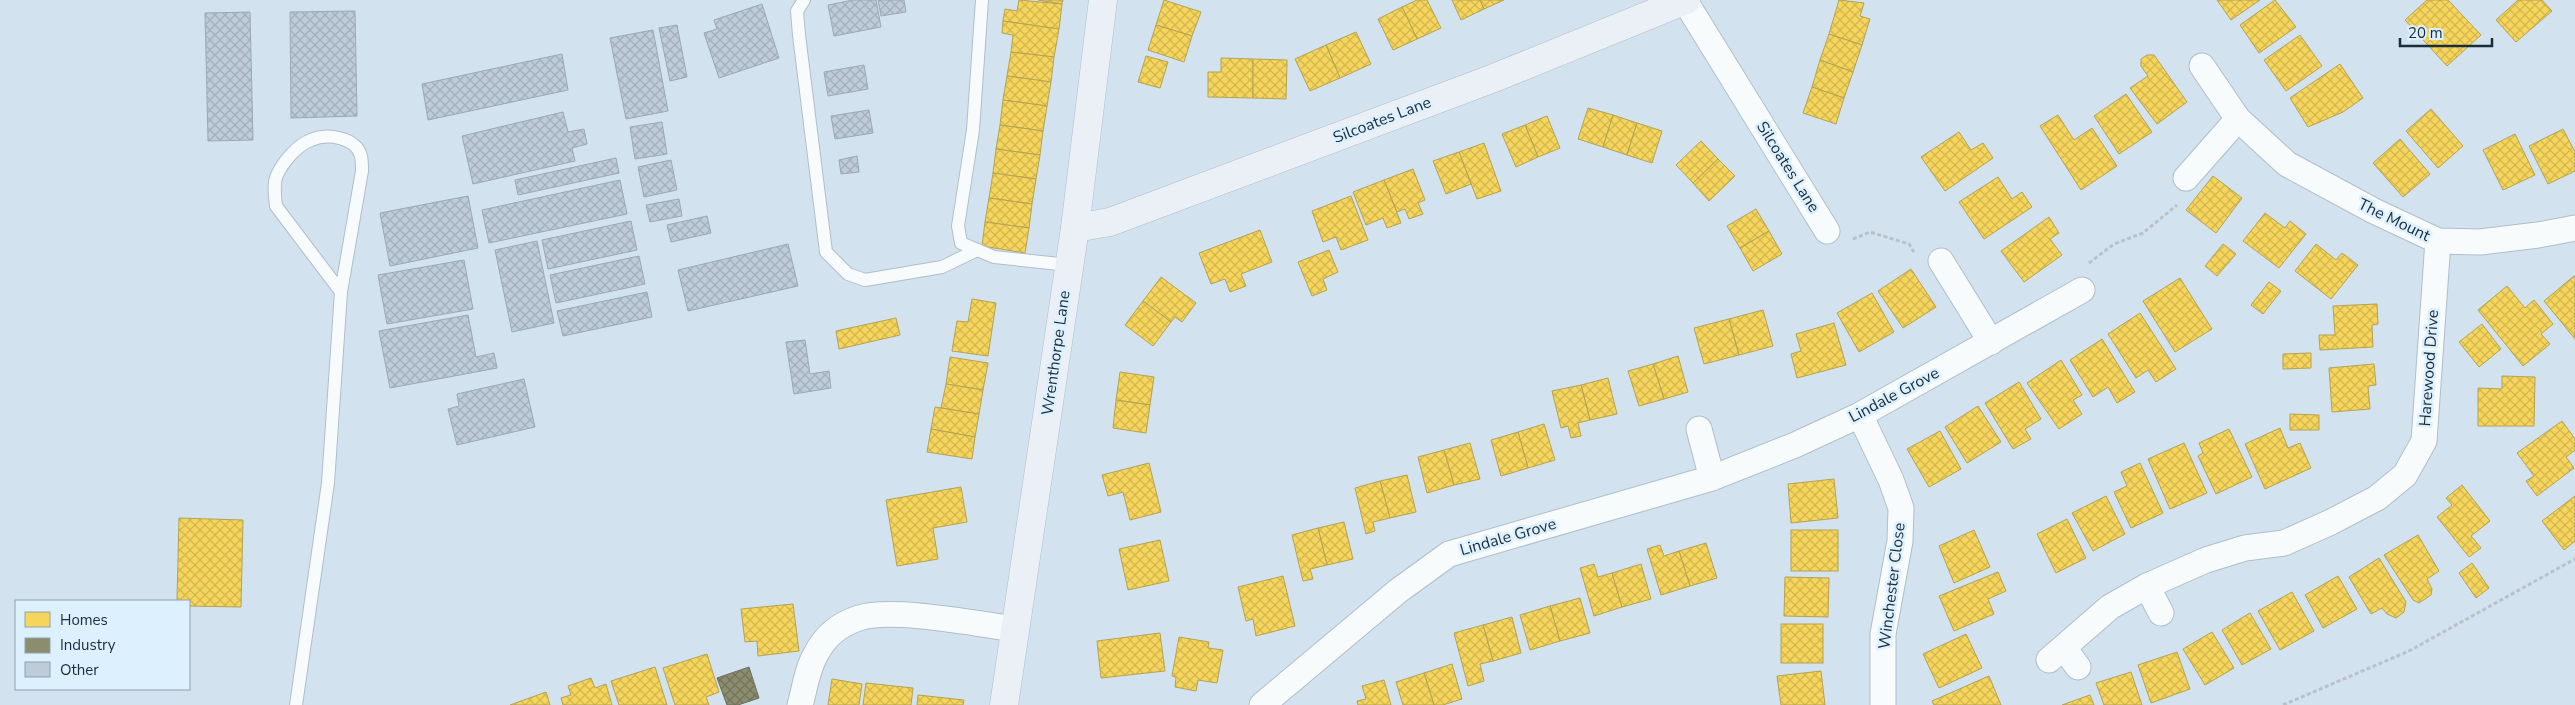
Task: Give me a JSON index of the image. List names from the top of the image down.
{
  "streets": {
    "street": [
      "Silcoates Lane",
      "The Mount",
      "Wrenthorpe Lane",
      "Harewood Drive",
      "Lindale Grove",
      "Winchester Close"
    ]
  },
  "crossings": [
    ["Silcoates Lane", "Wrenthorpe Lane"],
    ["The Mount", "Harewood Drive"],
    ["Lindale Grove", "Winchester Close"]
  ],
  "legend": ["Homes", "Industry", "Other"],
  "scale_bar": "20 m"
}
